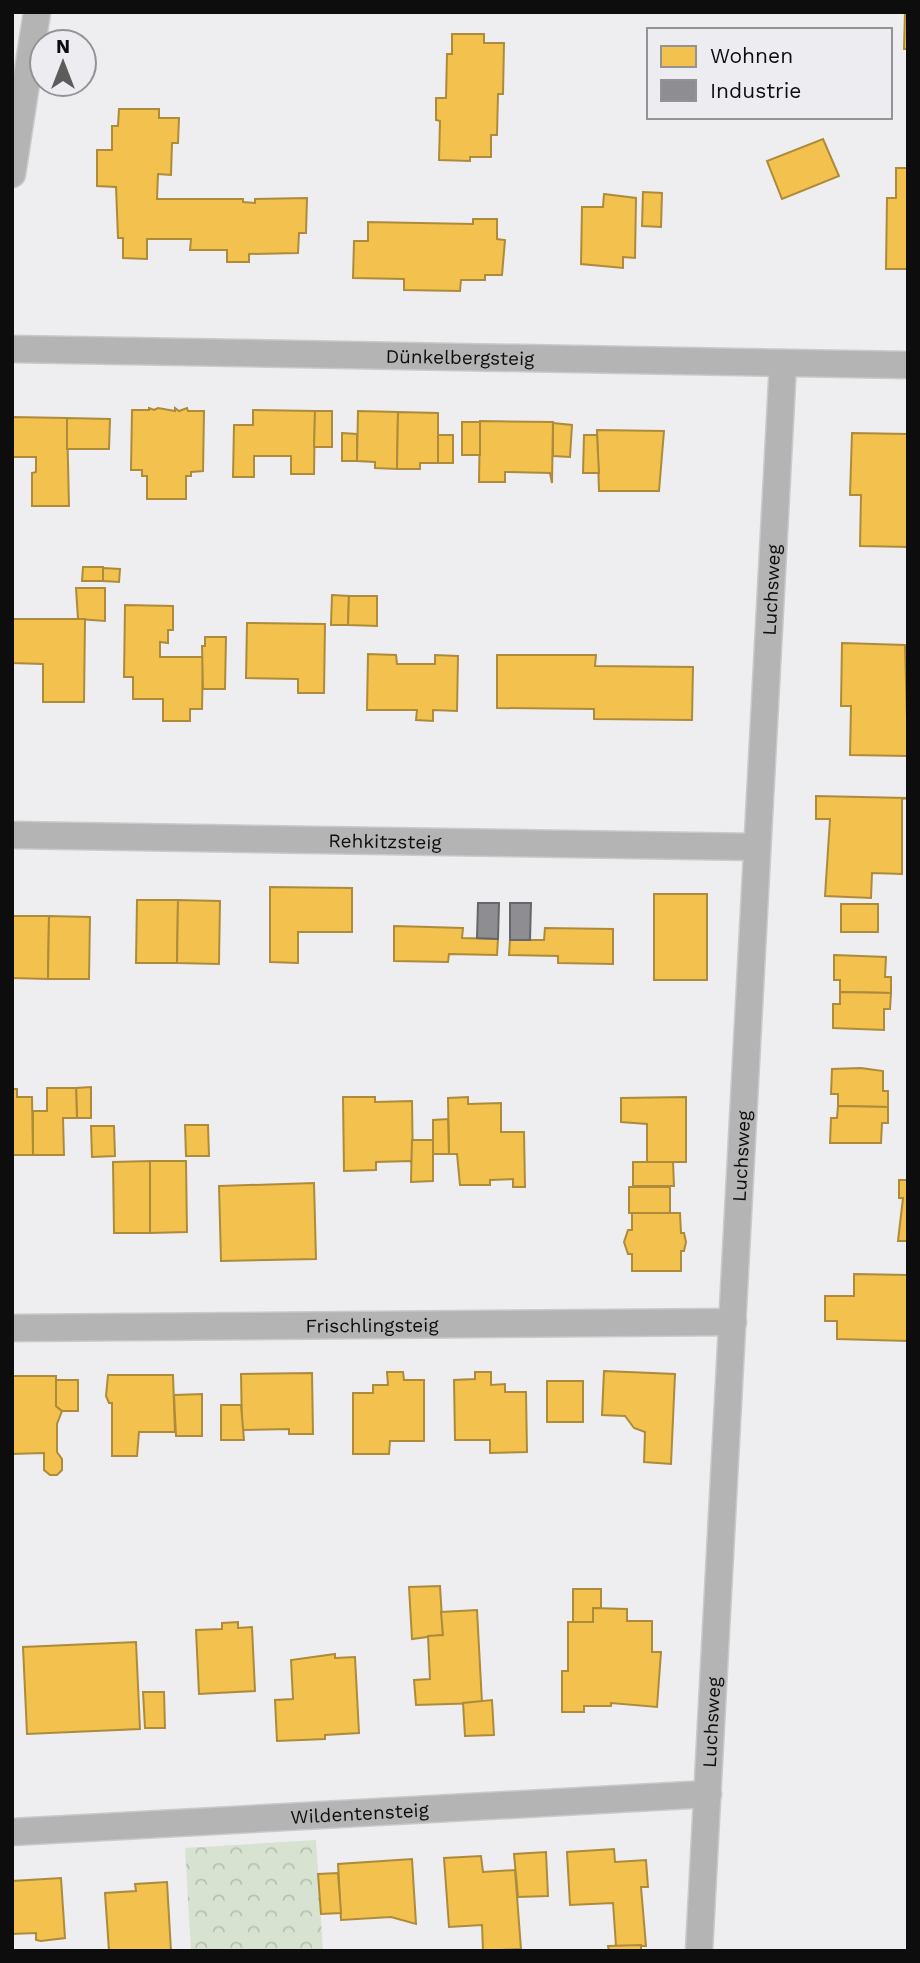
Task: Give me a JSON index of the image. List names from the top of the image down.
{
  "streets": {
    "street": [
      "Dünkelbergsteig",
      "Luchsweg",
      "Rehkitzsteig",
      "Frischlingsteig",
      "Wildentensteig"
    ]
  },
  "crossings": [
    ["Dünkelbergsteig", "Luchsweg"],
    ["Luchsweg", "Rehkitzsteig"],
    ["Luchsweg", "Frischlingsteig"],
    ["Luchsweg", "Wildentensteig"]
  ],
  "legend": ["Wohnen", "Industrie"],
  "north": "top"
}
